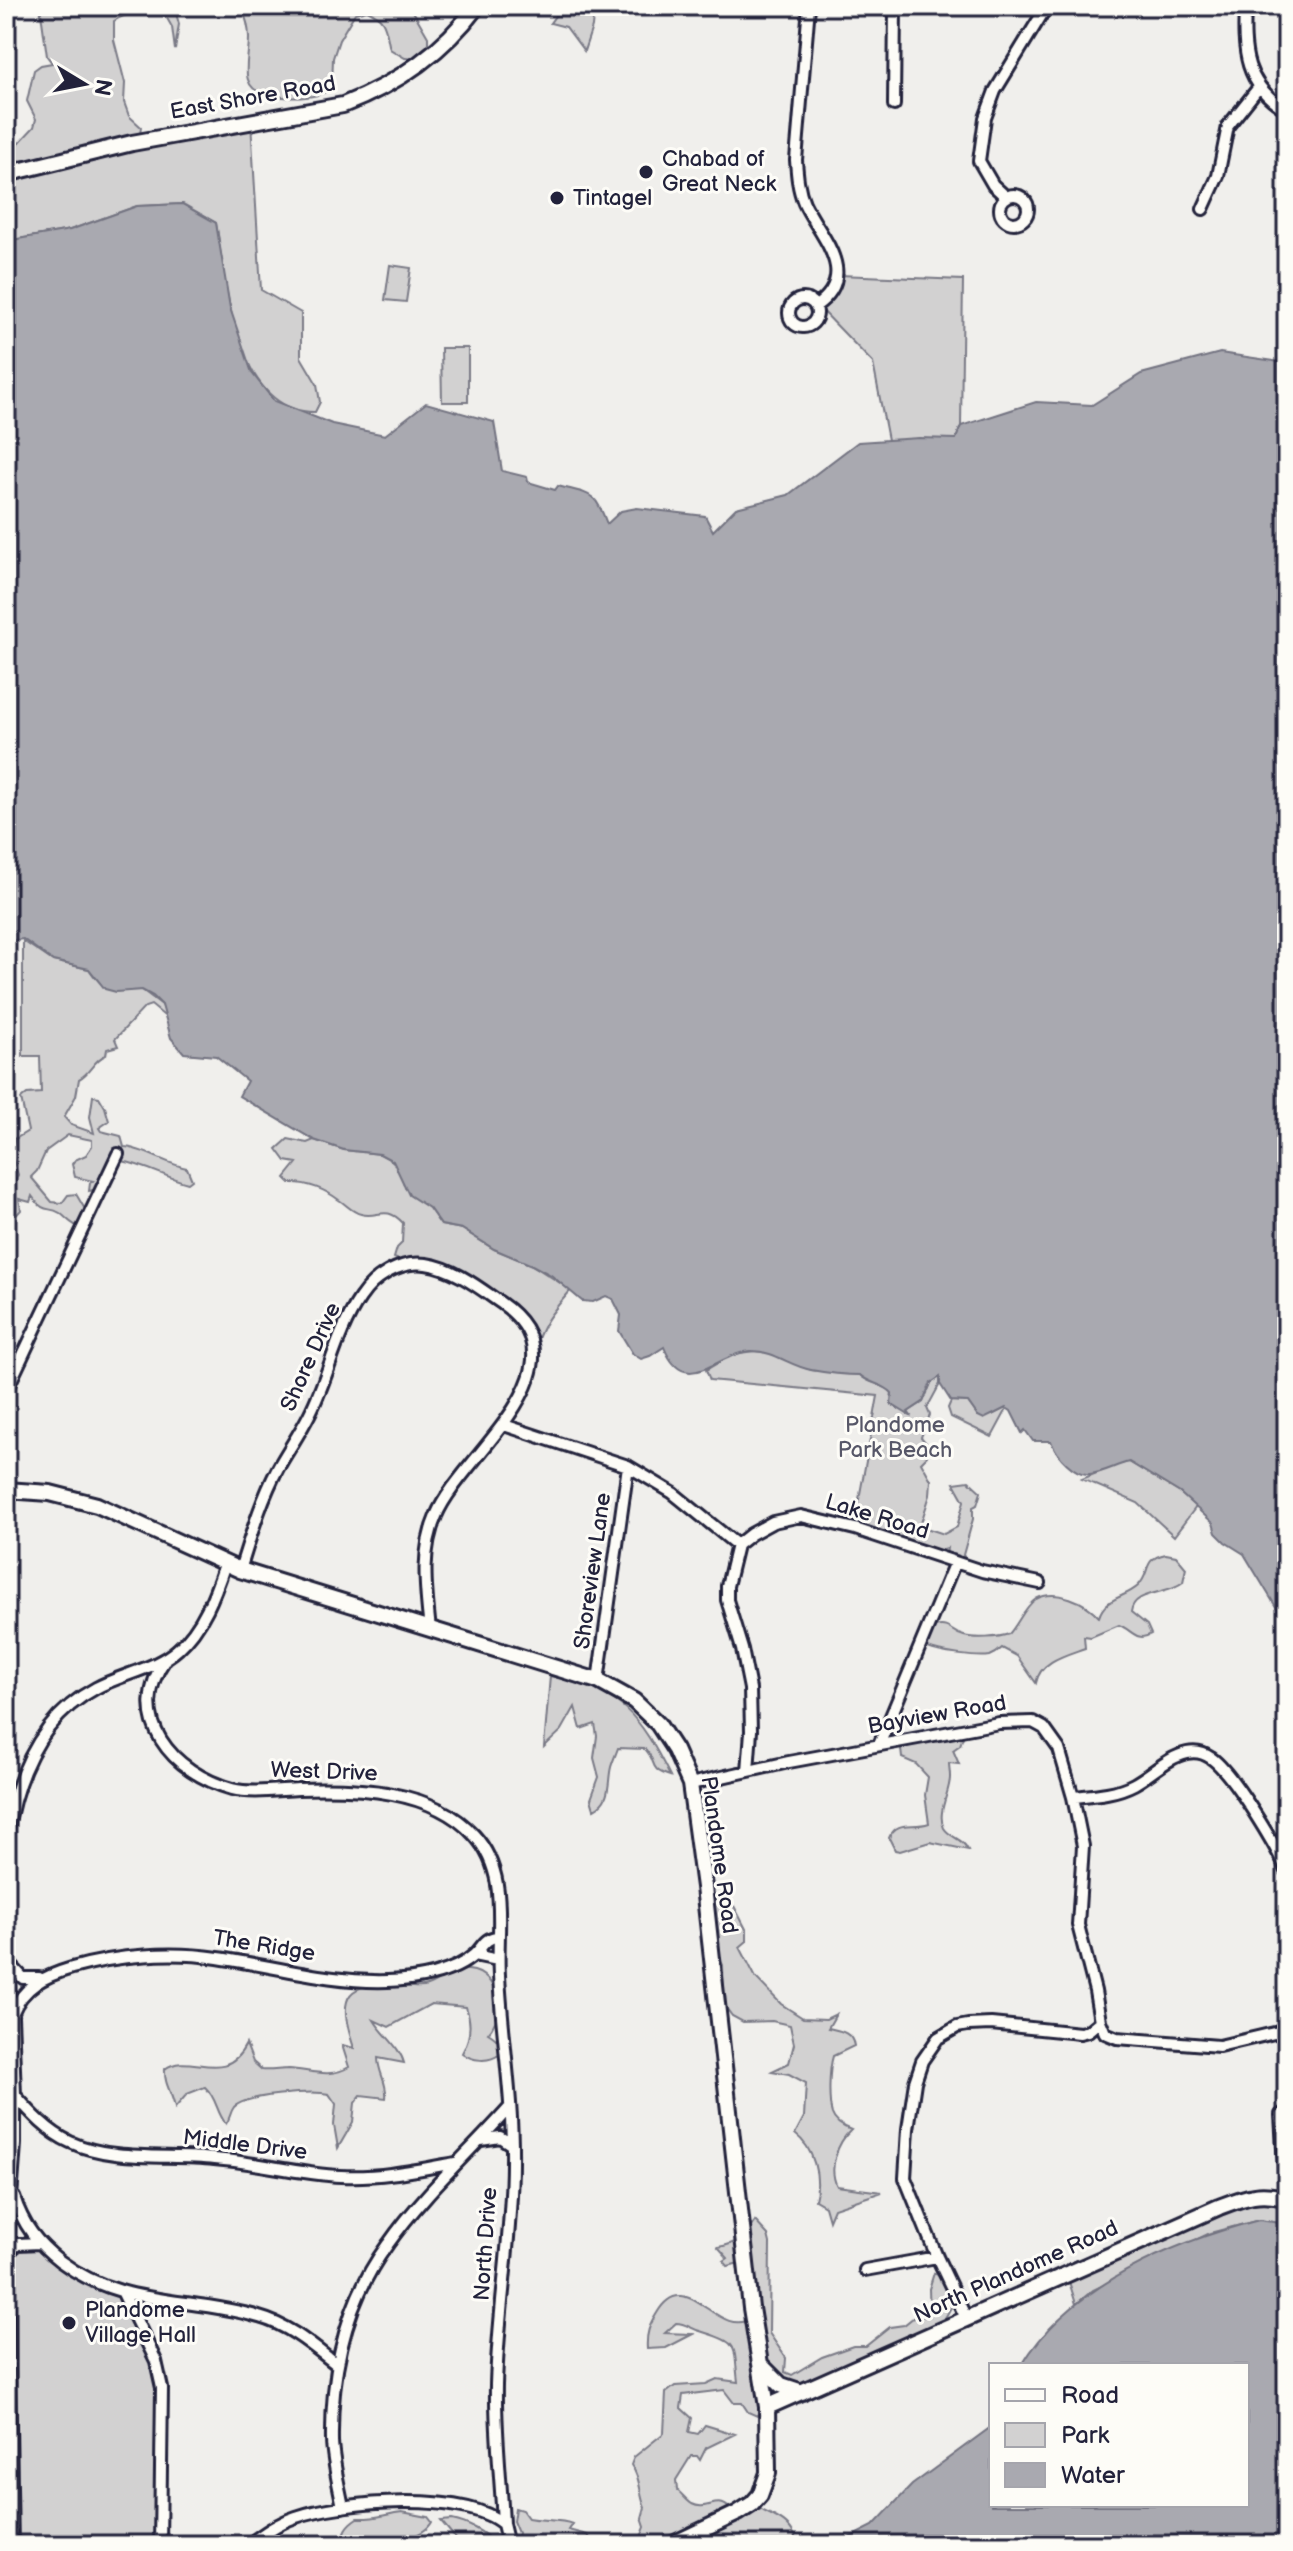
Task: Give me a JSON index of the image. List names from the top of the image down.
{
  "streets": {
    "main road": ["East Shore Road", "Plandome Road", "North Plandome Road"],
    "street": [
      "Shore Drive",
      "Lake Road",
      "Shoreview Lane",
      "Bayview Road",
      "West Drive",
      "The Ridge",
      "Middle Drive",
      "North Drive"
    ]
  },
  "crossings": [
    ["Shore Drive", "Plandome Road"],
    ["Shoreview Lane", "Plandome Road"],
    ["Bayview Road", "Plandome Road"],
    ["West Drive", "The Ridge"],
    ["West Drive", "North Drive"],
    ["Plandome Road", "North Plandome Road"],
    ["The Ridge", "North Drive"]
  ],
  "parks": ["Plandome Park Beach"],
  "places": ["Chabad of Great Neck", "Tintagel", "Plandome Village Hall"],
  "legend": ["Road", "Park", "Water"],
  "north": "right"
}
